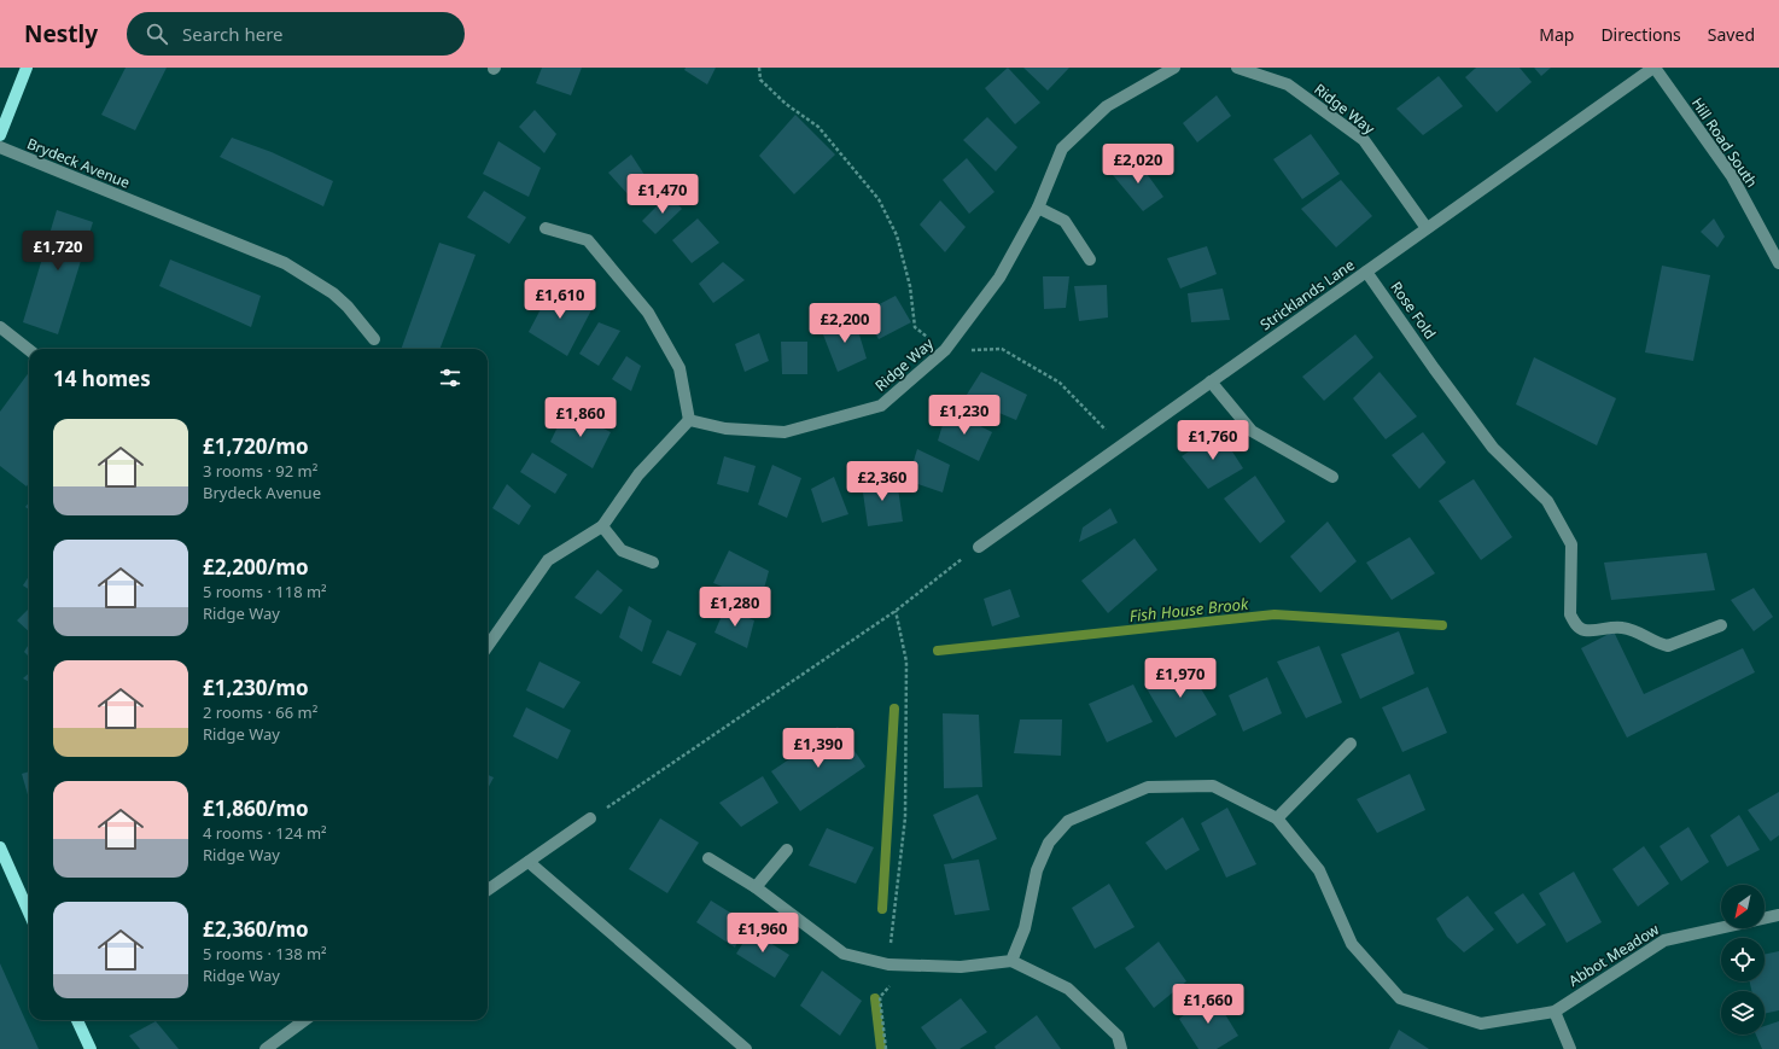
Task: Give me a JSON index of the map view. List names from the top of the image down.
{
  "streets": {
    "street": [
      "Ridge Way",
      "Hill Road South",
      "Brydeck Avenue",
      "Stricklands Lane",
      "Rose Fold",
      "Abbot Meadow"
    ]
  },
  "crossings": [
    ["Ridge Way", "Stricklands Lane"],
    ["Hill Road South", "Stricklands Lane"],
    ["Stricklands Lane", "Rose Fold"]
  ],
  "water": ["Fish House Brook"],
  "north": "bottom left",
  "page": {
    "header": "Nestly",
    "search": "Search here",
    "nav": ["Map", "Directions", "Saved"],
    "price": [
      "£2,020",
      "£1,470",
      "£1,720",
      "£1,610",
      "£2,200",
      "£1,230",
      "£1,860",
      "£1,760",
      "£2,360",
      "£1,280",
      "£1,970",
      "£1,390",
      "£1,960",
      "£1,660"
    ],
    "heading": "14 homes",
    "list": [
      {
        "name": "£1,720/mo",
        "note": "3 rooms · 92 m² · Brydeck Avenue"
      },
      {
        "name": "£2,200/mo",
        "note": "5 rooms · 118 m² · Ridge Way"
      },
      {
        "name": "£1,230/mo",
        "note": "2 rooms · 66 m² · Ridge Way"
      },
      {
        "name": "£1,860/mo",
        "note": "4 rooms · 124 m² · Ridge Way"
      },
      {
        "name": "£2,360/mo",
        "note": "5 rooms · 138 m² · Ridge Way"
      }
    ]
  }
}
